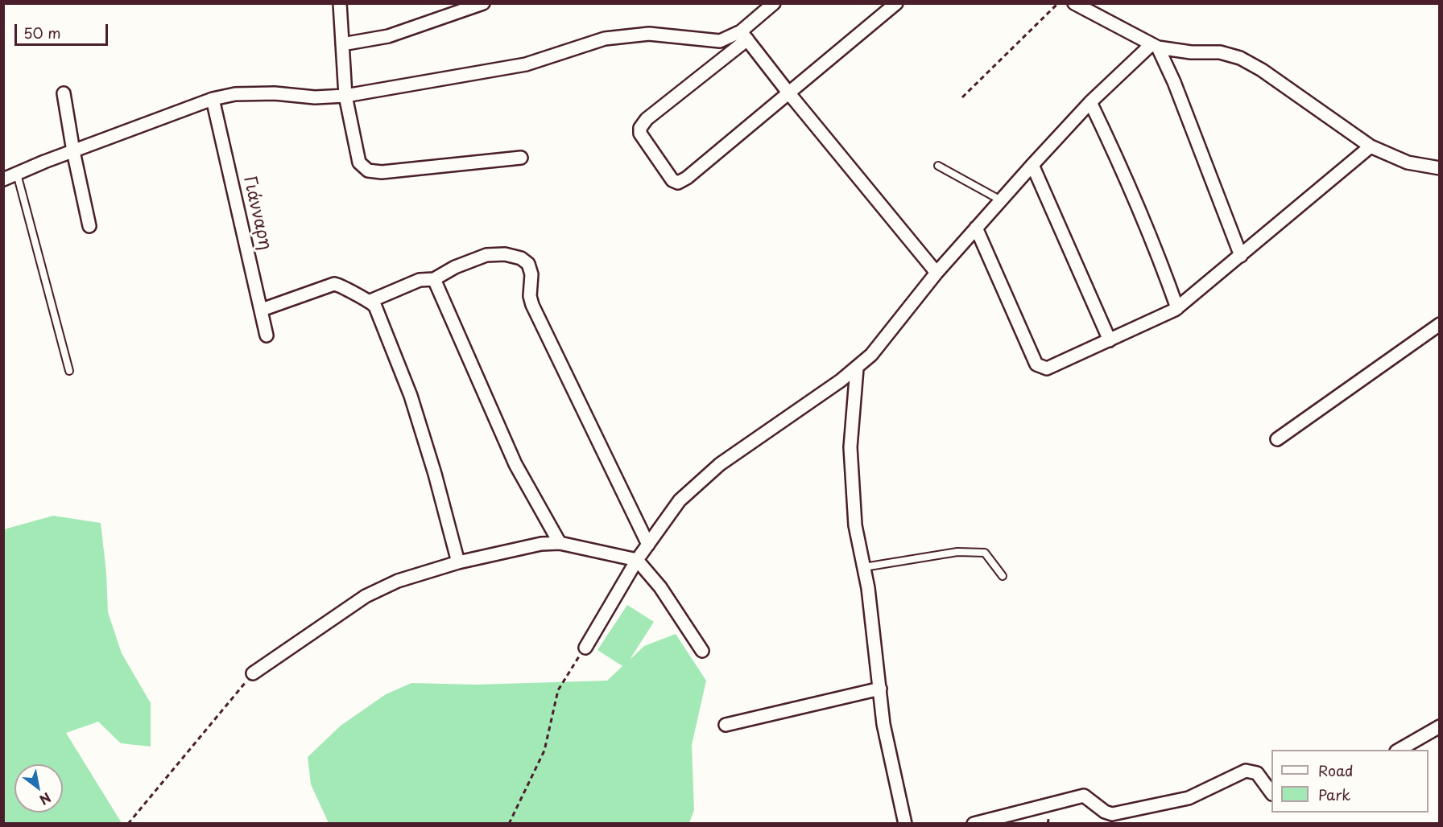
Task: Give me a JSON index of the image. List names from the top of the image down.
{
  "streets": {
    "street": ["Γιάνναρη"]
  },
  "legend": ["Road", "Park"],
  "scale_bar": "50 m",
  "north": "bottom right"
}
